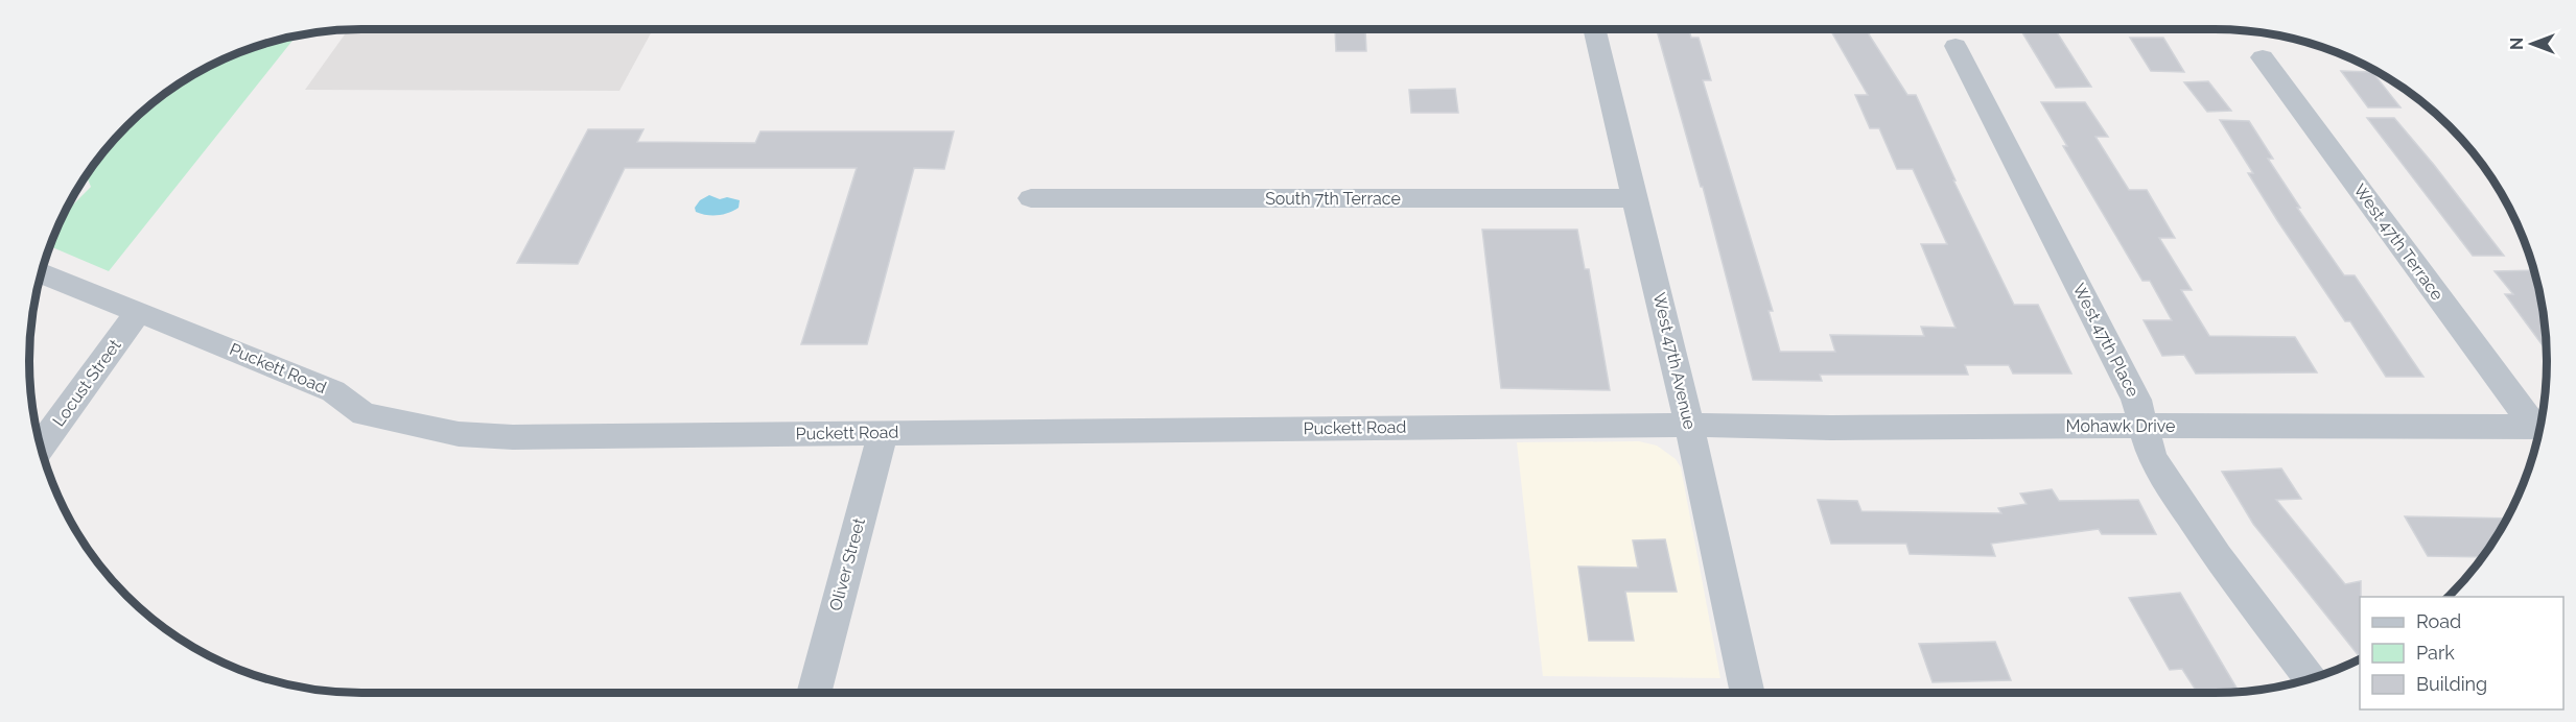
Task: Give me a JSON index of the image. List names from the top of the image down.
{
  "streets": {
    "street": [
      "South 7th Terrace",
      "West 47th Terrace",
      "West 47th Place",
      "West 47th Avenue",
      "Puckett Road",
      "Locust Street",
      "Mohawk Drive",
      "Oliver Street"
    ]
  },
  "crossings": [
    ["South 7th Terrace", "West 47th Avenue"],
    ["West 47th Place", "Mohawk Drive"],
    ["West 47th Avenue", "Puckett Road"],
    ["West 47th Avenue", "Mohawk Drive"],
    ["Puckett Road", "Locust Street"],
    ["Puckett Road", "Mohawk Drive"],
    ["Puckett Road", "Oliver Street"]
  ],
  "legend": ["Road", "Park", "Building"],
  "north": "left"
}
